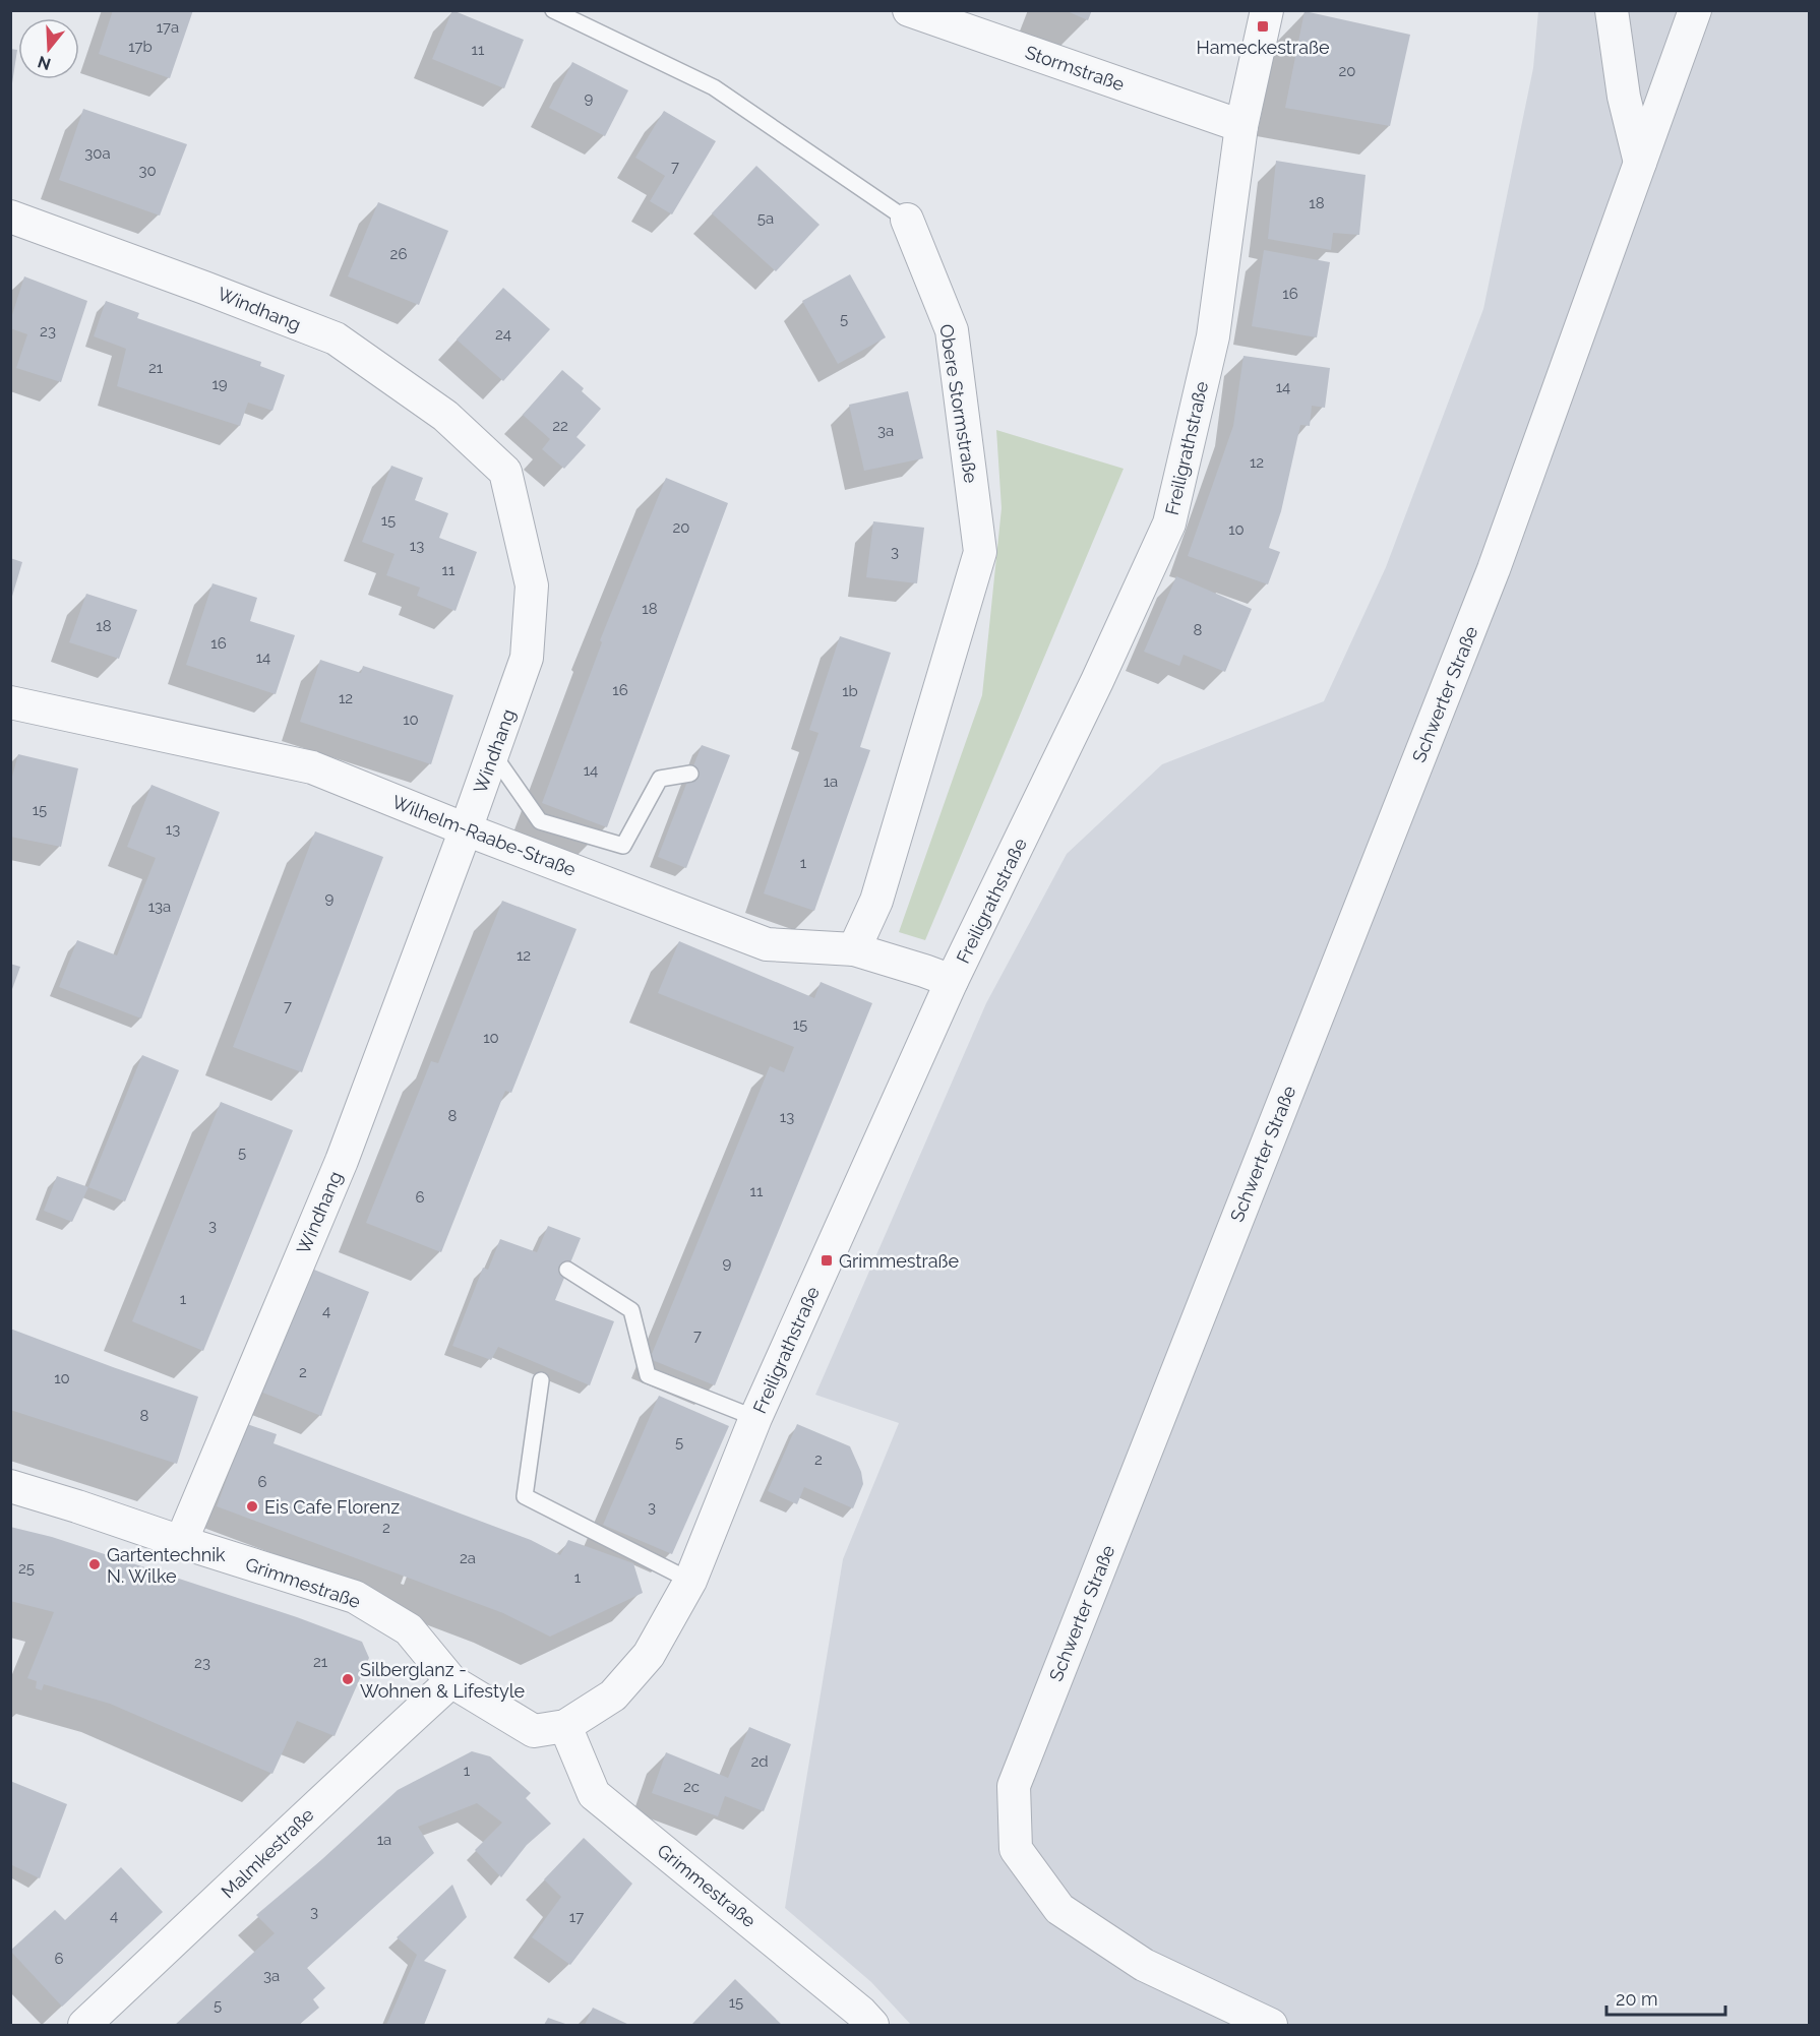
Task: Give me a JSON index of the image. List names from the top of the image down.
{
  "streets": {
    "street": [
      "Stormstraße",
      "Windhang",
      "Obere Stormstraße",
      "Freiligrathstraße",
      "Schwerter Straße",
      "Wilhelm-Raabe-Straße",
      "Grimmestraße",
      "Malmkestraße"
    ]
  },
  "crossings": [
    ["Stormstraße", "Freiligrathstraße"],
    ["Windhang", "Wilhelm-Raabe-Straße"],
    ["Windhang", "Grimmestraße"],
    ["Obere Stormstraße", "Wilhelm-Raabe-Straße"],
    ["Freiligrathstraße", "Wilhelm-Raabe-Straße"],
    ["Freiligrathstraße", "Grimmestraße"],
    ["Grimmestraße", "Malmkestraße"]
  ],
  "places": {
    "transit": ["Hameckestraße", "Grimmestraße"],
    "other": ["Eis Cafe Florenz", "Gartentechnik N. Wilke", "Silberglanz - Wohnen & Lifestyle"]
  },
  "house_numbers": [
    "17a",
    "17b",
    "11",
    "20",
    "9",
    "30a",
    "7",
    "30",
    "18",
    "5a",
    "26",
    "16",
    "5",
    "23",
    "24",
    "21",
    "19",
    "14",
    "22",
    "3a",
    "12",
    "15",
    "20",
    "10",
    "13",
    "3",
    "11",
    "18",
    "18",
    "8",
    "16",
    "14",
    "16",
    "1b",
    "12",
    "10",
    "14",
    "1a",
    "15",
    "13",
    "1",
    "9",
    "13a",
    "12",
    "7",
    "15",
    "10",
    "8",
    "13",
    "5",
    "11",
    "6",
    "3",
    "9",
    "1",
    "4",
    "7",
    "2",
    "10",
    "8",
    "5",
    "2",
    "6",
    "3",
    "2",
    "2a",
    "25",
    "1",
    "21",
    "23",
    "2d",
    "1",
    "2c",
    "1a",
    "3",
    "4",
    "17",
    "6",
    "3a",
    "15",
    "5"
  ],
  "scale_bar": "20 m",
  "north": "bottom"
}
